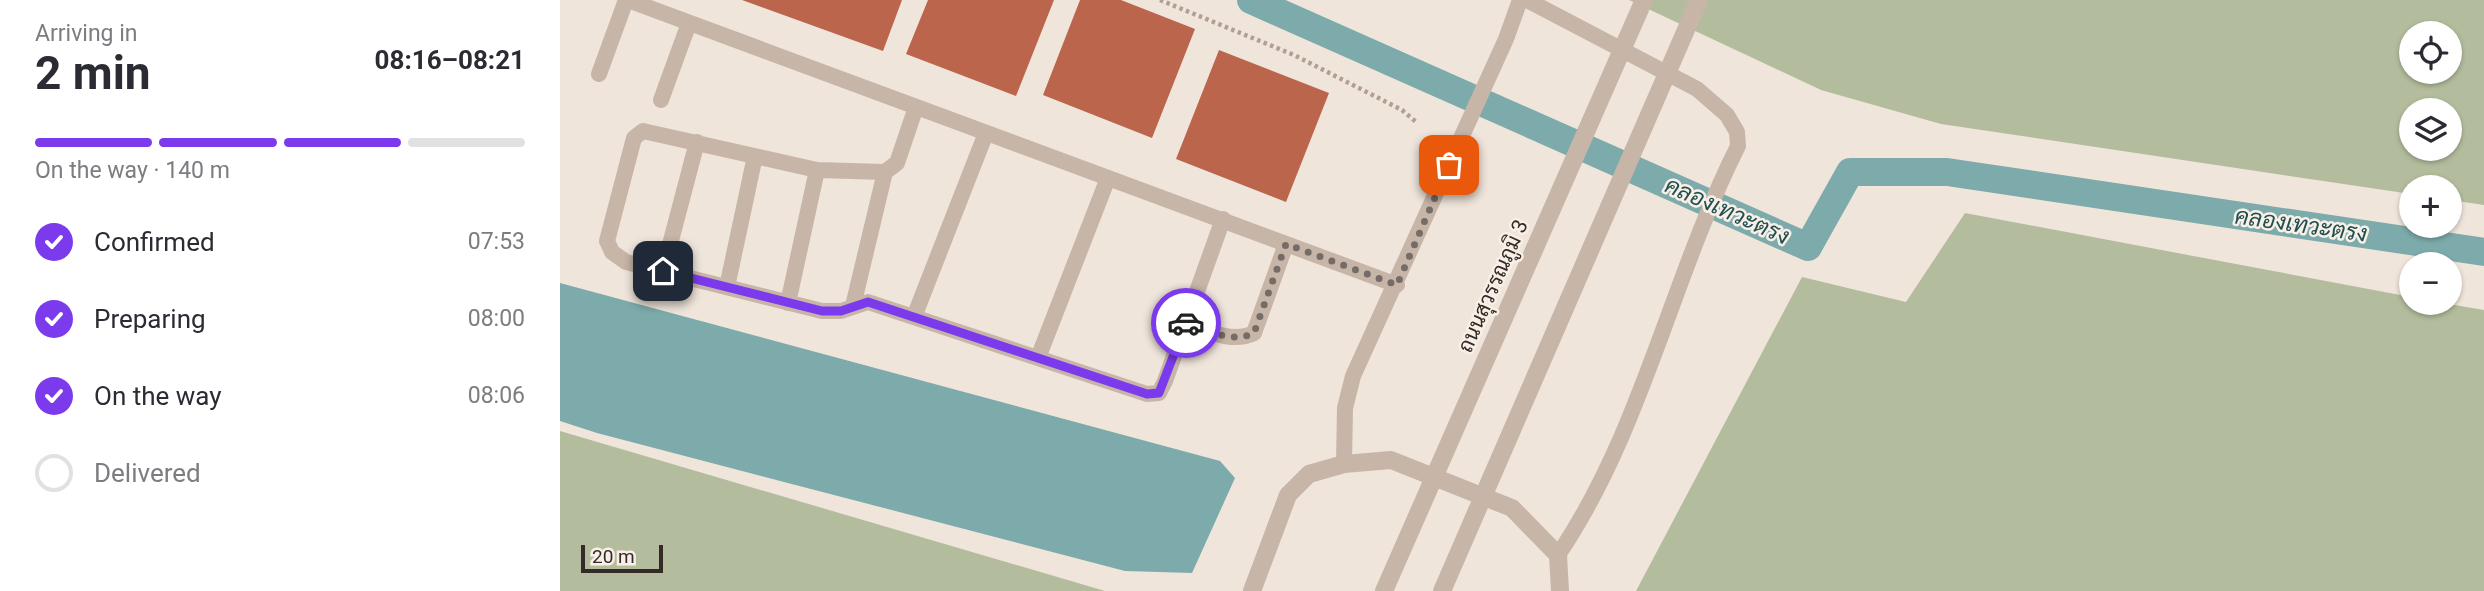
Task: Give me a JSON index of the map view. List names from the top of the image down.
{
  "streets": {
    "street": ["ถนนสุวรรณภูมิ 3"]
  },
  "water": ["คลองเทวะตรง"],
  "scale_bar": "20 m",
  "page": {
    "heading": ["2 min", "Arriving in", "08:16–08:21"],
    "map_buttons": ["+", "−"],
    "bar": "On the way · 140 m",
    "list": [
      ["Confirmed", "07:53"],
      ["Preparing", "08:00"],
      ["On the way", "08:06"],
      "Delivered"
    ],
    "scale": "20 m"
  }
}
